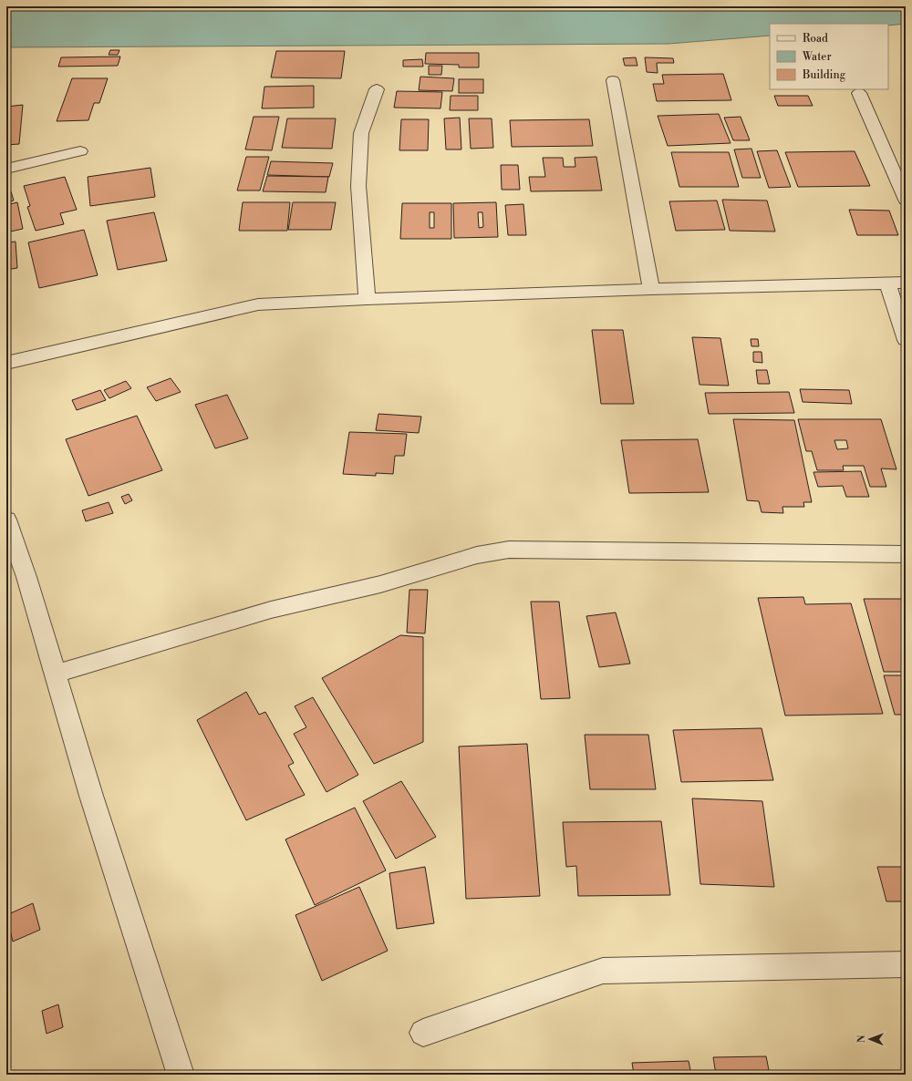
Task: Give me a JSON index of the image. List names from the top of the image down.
{
  "legend": ["Road", "Water", "Building"],
  "north": "left"
}
